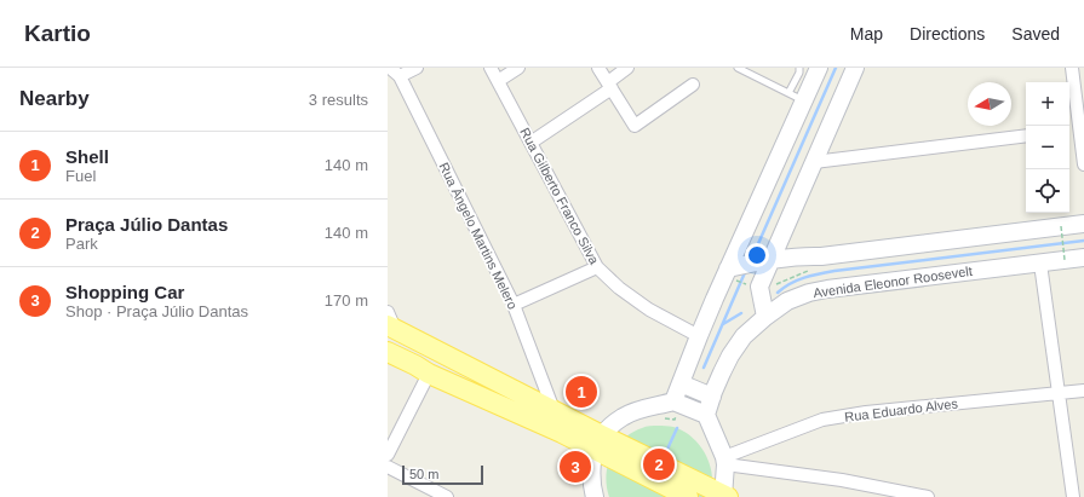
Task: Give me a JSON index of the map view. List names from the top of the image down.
{
  "streets": {
    "street": [
      "Rua Gilberto Franco Silva",
      "Rua Ângelo Martins Melero",
      "Avenida Eleonor Roosevelt",
      "Rua Eduardo Alves"
    ]
  },
  "scale_bar": "50 m",
  "north": "left",
  "page": {
    "header": "Kartio",
    "nav": ["Map", "Directions", "Saved"],
    "heading": ["Nearby", "3 results"],
    "map_buttons": ["+", "−"],
    "list": [
      {
        "mark": "1",
        "name": "Shell",
        "note": "Fuel",
        "value": "140 m"
      },
      {
        "mark": "2",
        "name": "Praça Júlio Dantas",
        "note": "Park",
        "value": "140 m"
      },
      {
        "mark": "3",
        "name": "Shopping Car",
        "note": "Shop · Praça Júlio Dantas",
        "value": "170 m"
      }
    ],
    "pins": ["1", "2", "3"],
    "scale": "50 m"
  }
}
